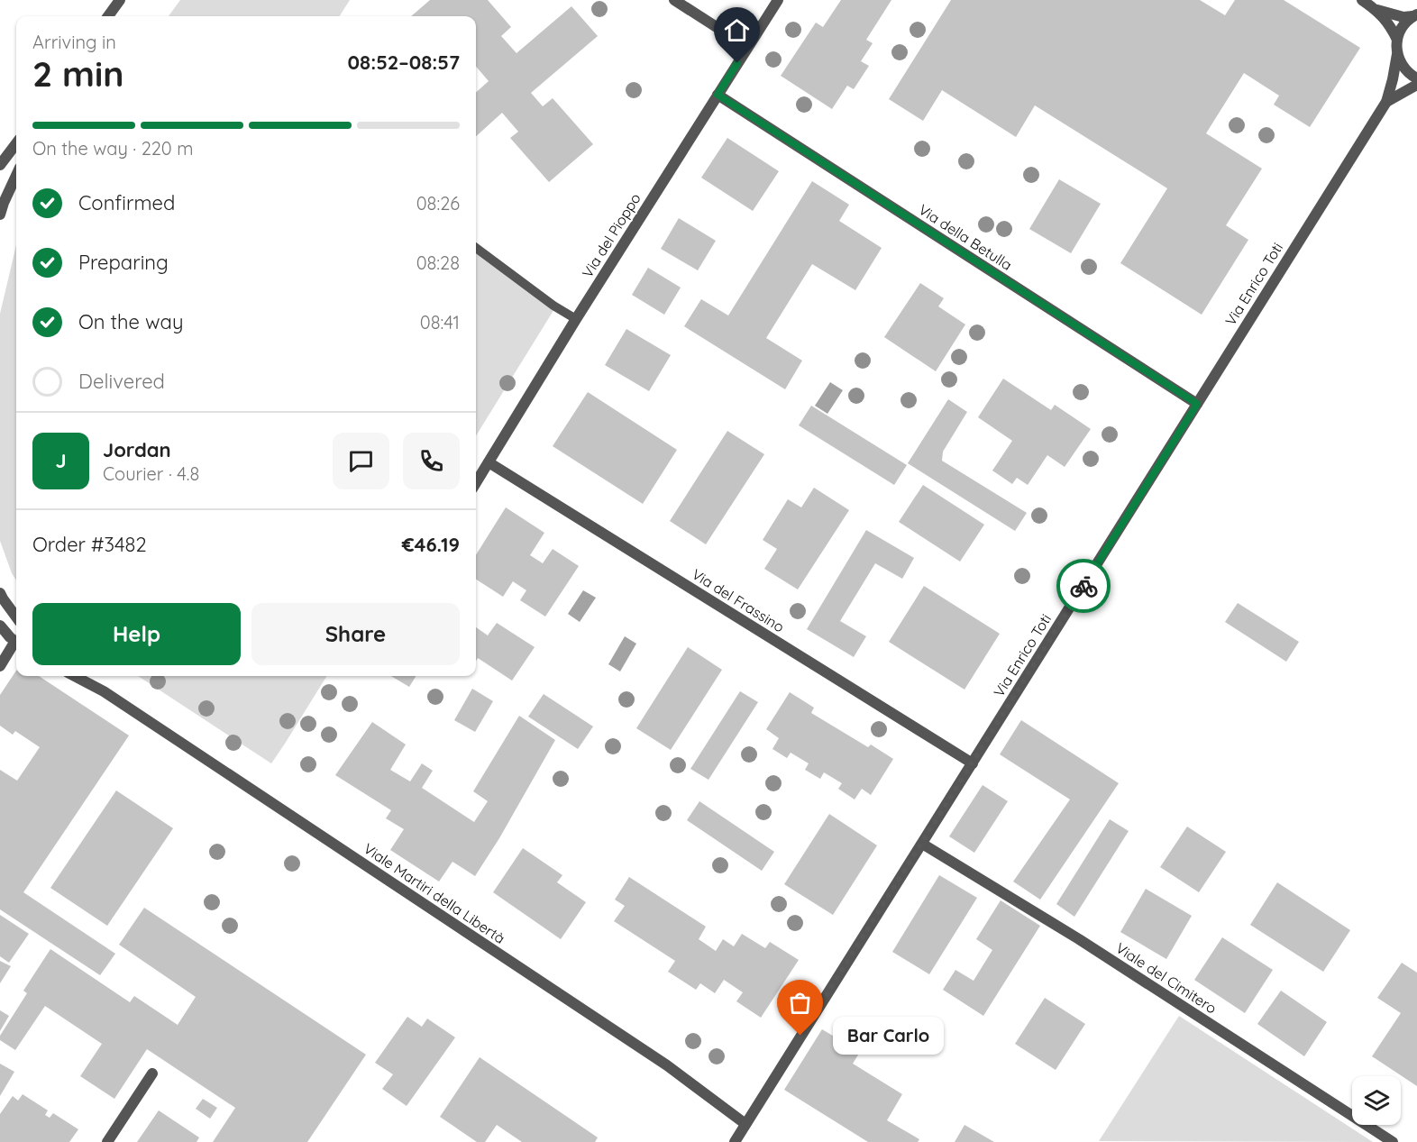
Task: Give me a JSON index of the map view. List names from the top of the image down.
{
  "streets": {
    "street": [
      "Via del Pioppo",
      "Via della Betulla",
      "Via Enrico Toti",
      "Via del Frassino",
      "Viale Martiri della Libertà",
      "Viale del Cimitero"
    ]
  },
  "crossings": [
    ["Via del Pioppo", "Via della Betulla"],
    ["Via del Pioppo", "Via del Frassino"],
    ["Via della Betulla", "Via Enrico Toti"],
    ["Via Enrico Toti", "Via del Frassino"],
    ["Via Enrico Toti", "Viale Martiri della Libertà"],
    ["Via Enrico Toti", "Viale del Cimitero"]
  ],
  "places": ["Bar Carlo"],
  "page": {
    "heading": ["2 min", "Arriving in", "08:52–08:57"],
    "panel": [
      "Jordan",
      "Courier · 4.8",
      "Order #3482",
      "€46.19"
    ],
    "bar": "On the way · 220 m",
    "list": [
      ["Confirmed", "08:26"],
      ["Preparing", "08:28"],
      ["On the way", "08:41"],
      "Delivered"
    ],
    "round": "J",
    "buttons": ["Help", "Share"],
    "bubble": "Bar Carlo"
  }
}
